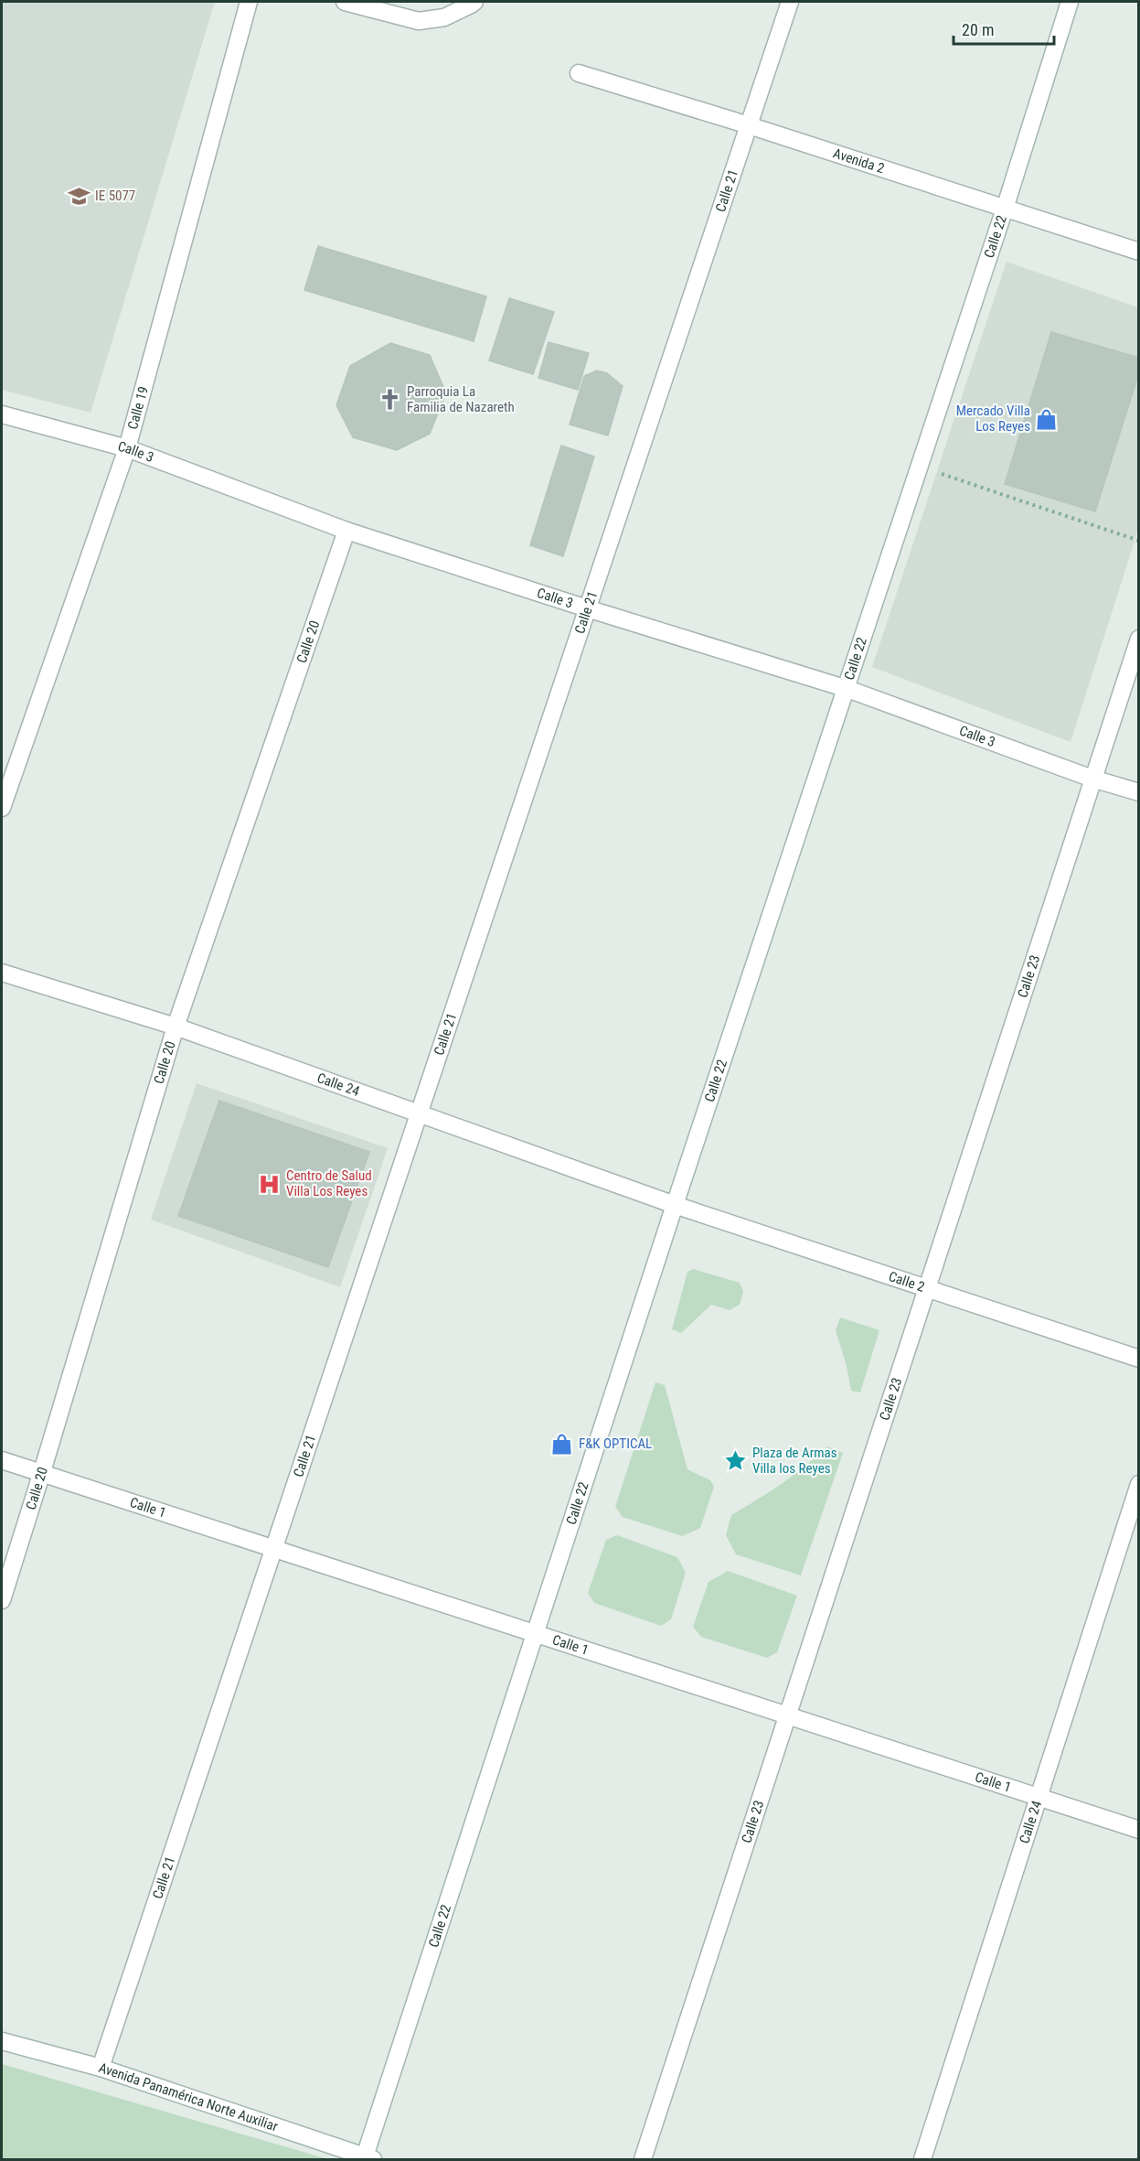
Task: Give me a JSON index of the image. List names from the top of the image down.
{
  "streets": {
    "street": [
      "Avenida 2",
      "Calle 21",
      "Calle 22",
      "Calle 19",
      "Calle 3",
      "Calle 20",
      "Calle 23",
      "Calle 24",
      "Calle 2",
      "Calle 1",
      "Avenida Panamérica Norte Auxiliar"
    ]
  },
  "crossings": [
    ["Avenida 2", "Calle 21"],
    ["Avenida 2", "Calle 22"],
    ["Calle 21", "Calle 3"],
    ["Calle 21", "Calle 24"],
    ["Calle 21", "Calle 1"],
    ["Calle 21", "Avenida Panamérica Norte Auxiliar"],
    ["Calle 22", "Calle 3"],
    ["Calle 22", "Calle 24"],
    ["Calle 22", "Calle 2"],
    ["Calle 22", "Calle 1"],
    ["Calle 22", "Avenida Panamérica Norte Auxiliar"],
    ["Calle 19", "Calle 3"],
    ["Calle 3", "Calle 20"],
    ["Calle 3", "Calle 23"],
    ["Calle 20", "Calle 24"],
    ["Calle 20", "Calle 1"],
    ["Calle 23", "Calle 2"],
    ["Calle 23", "Calle 1"],
    ["Calle 24", "Calle 2"],
    ["Calle 24", "Calle 1"]
  ],
  "places": {
    "school or university": ["IE 5077"],
    "church": ["Parroquia La Familia de Nazareth"],
    "shop": ["Mercado Villa Los Reyes", "F&K OPTICAL"],
    "hospital": ["Centro de Salud Villa Los Reyes"],
    "place": ["Plaza de Armas Villa los Reyes"]
  },
  "scale_bar": "20 m"
}
